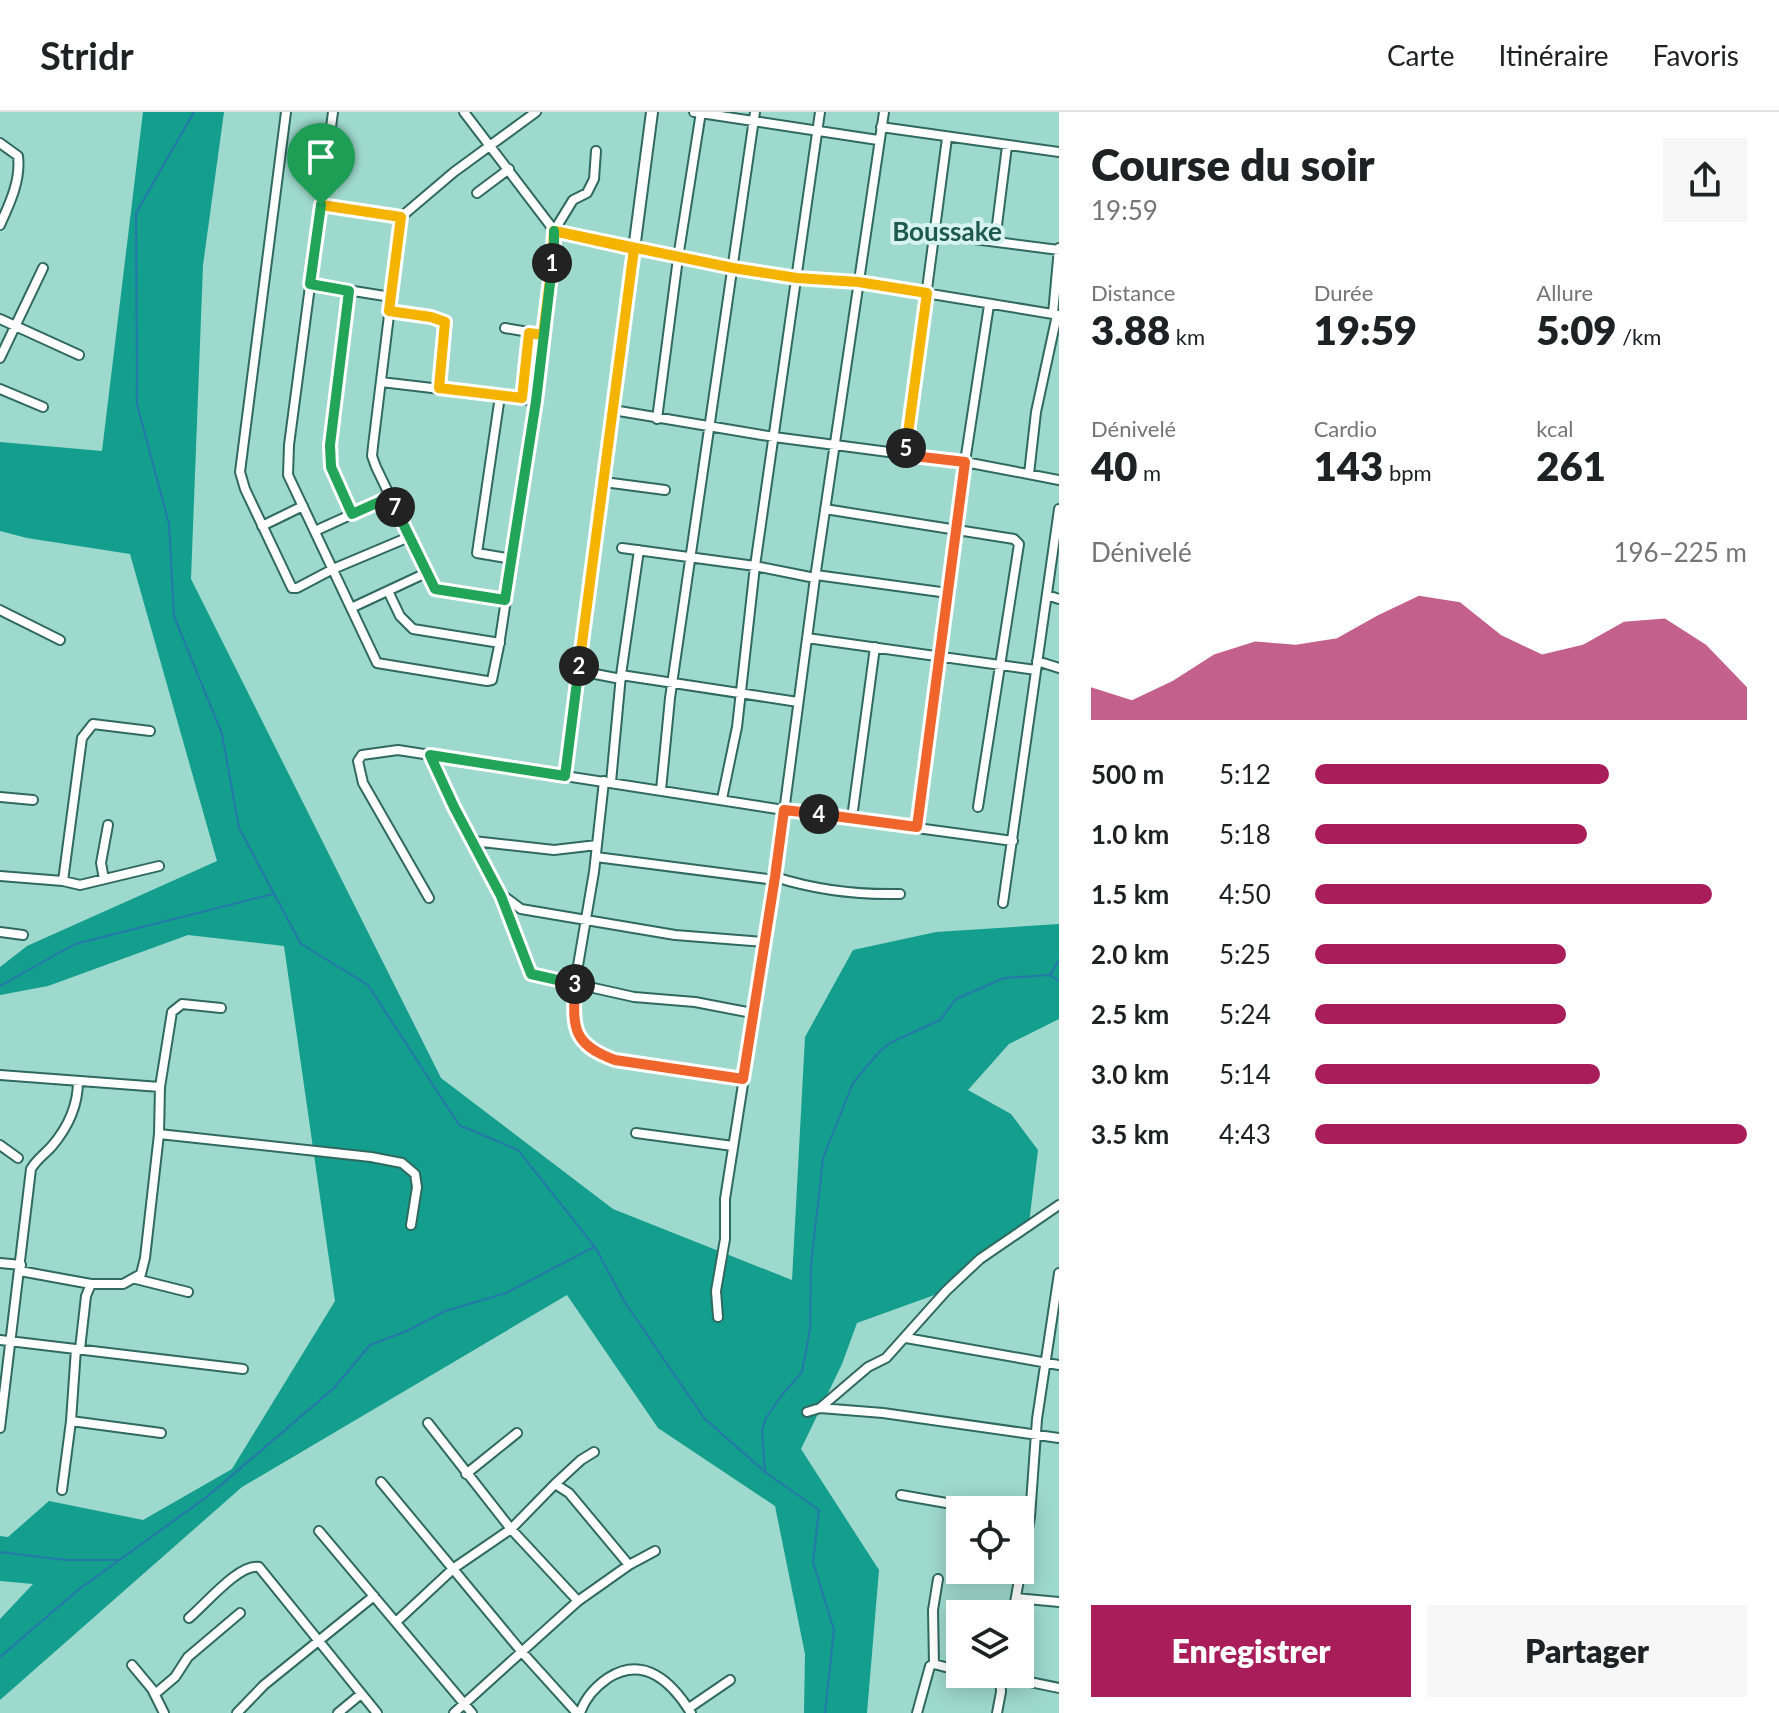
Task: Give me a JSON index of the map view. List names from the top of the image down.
{
  "districts": ["Boussake"],
  "page": {
    "header": "Stridr",
    "nav": ["Carte", "Itinéraire", "Favoris"],
    "heading": ["Course du soir", "19:59"],
    "pins": [
      "1",
      "5",
      "7",
      "2",
      "4",
      "3"
    ],
    "stats": [
      ["Distance", "3.88 km"],
      ["Durée", "19:59"],
      ["Allure", "5:09 /km"],
      ["Dénivelé", "40 m"],
      ["Cardio", "143 bpm"],
      ["kcal", "261"]
    ],
    "chart": ["Dénivelé", "196–225 m"],
    "list": [
      {
        "name": "500 m",
        "note": "5:12"
      },
      {
        "name": "1.0 km",
        "note": "5:18"
      },
      {
        "name": "1.5 km",
        "note": "4:50"
      },
      {
        "name": "2.0 km",
        "note": "5:25"
      },
      {
        "name": "2.5 km",
        "note": "5:24"
      },
      {
        "name": "3.0 km",
        "note": "5:14"
      },
      {
        "name": "3.5 km",
        "note": "4:43"
      }
    ],
    "buttons": ["Enregistrer", "Partager"]
  }
}
